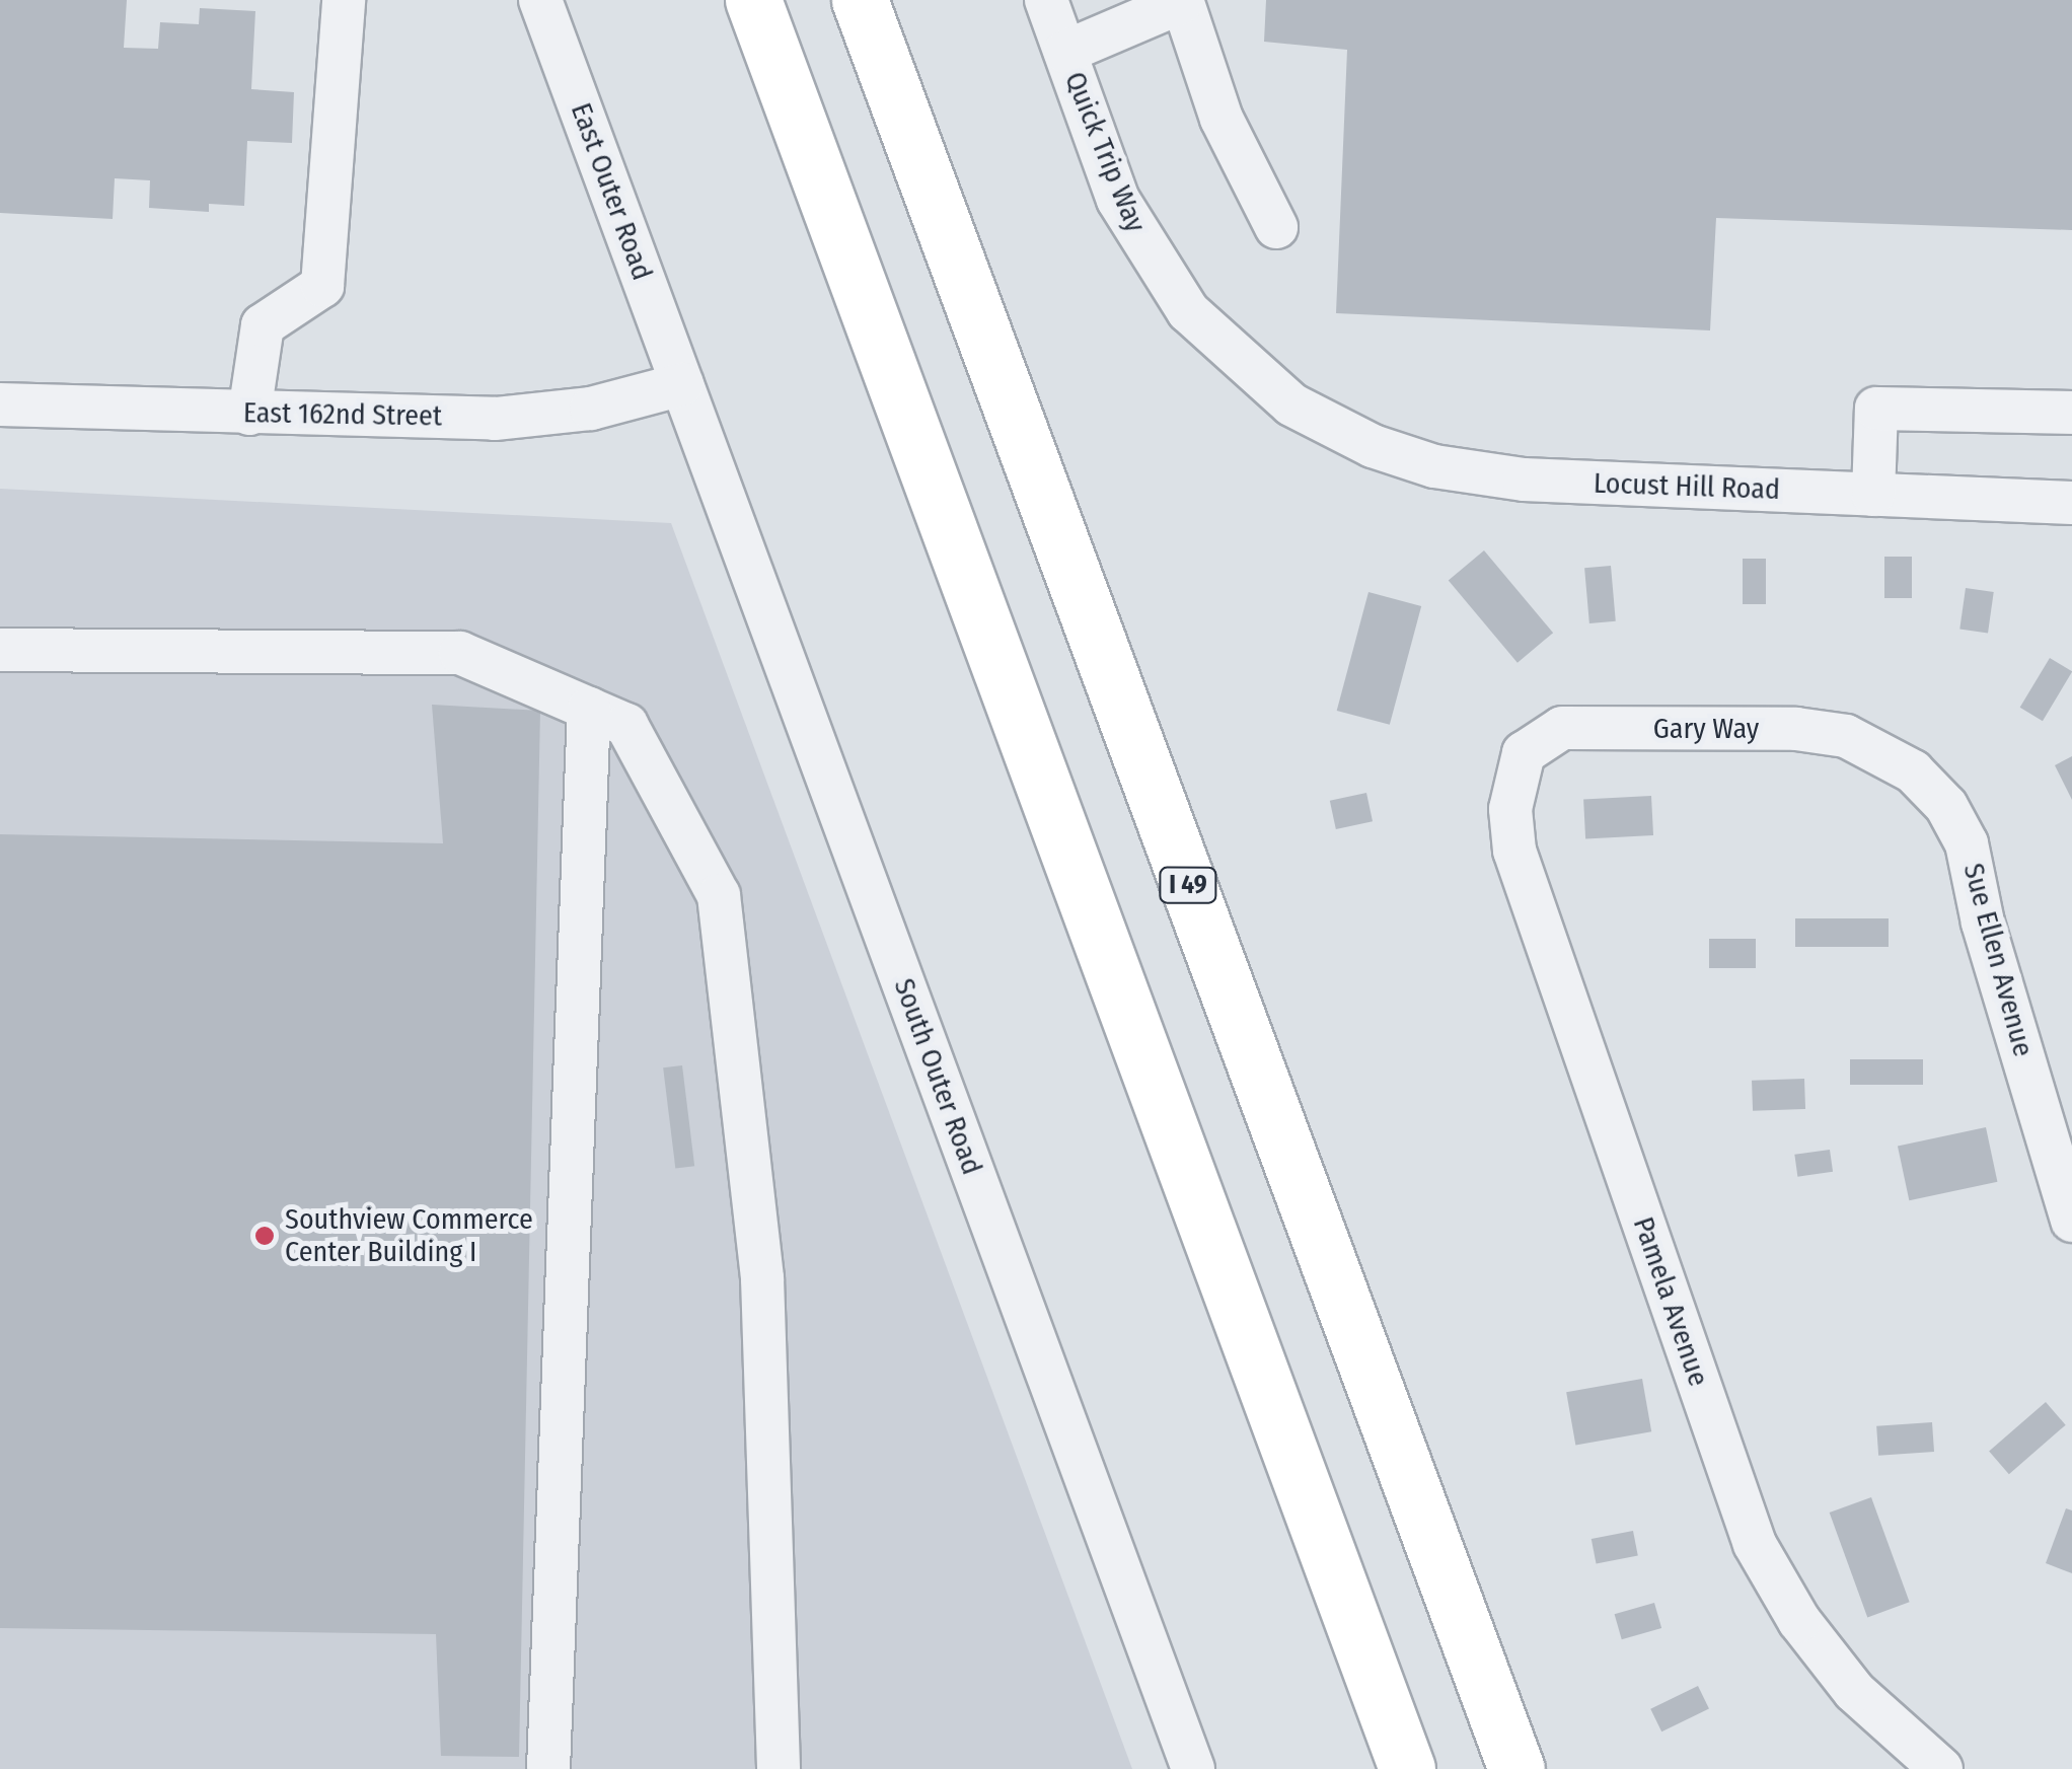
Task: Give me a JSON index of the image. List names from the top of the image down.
{
  "streets": {
    "highway": ["I 49"],
    "street": [
      "Quick Trip Way",
      "East Outer Road",
      "East 162nd Street",
      "Locust Hill Road",
      "Gary Way",
      "Sue Ellen Avenue",
      "South Outer Road",
      "Pamela Avenue"
    ]
  },
  "crossings": [
    ["Quick Trip Way", "Locust Hill Road"],
    ["East Outer Road", "East 162nd Street"],
    ["East Outer Road", "South Outer Road"],
    ["East 162nd Street", "South Outer Road"],
    ["Gary Way", "Sue Ellen Avenue"],
    ["Gary Way", "Pamela Avenue"]
  ],
  "places": ["Southview Commerce Center Building I"]
}
